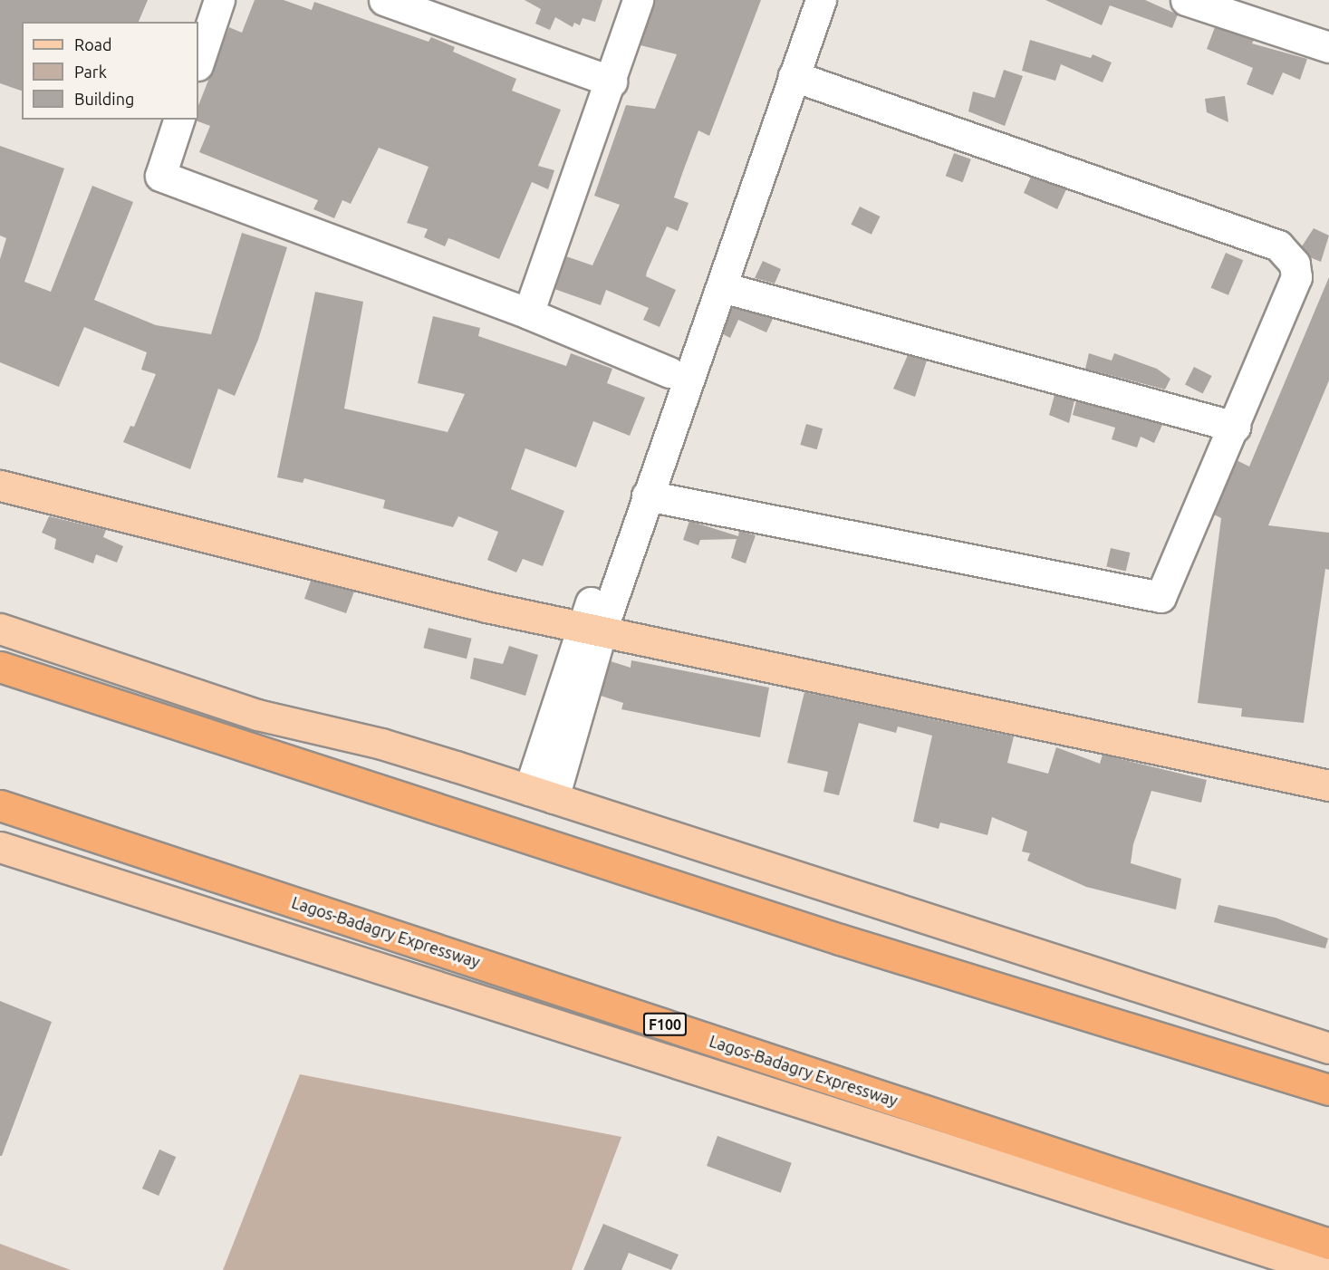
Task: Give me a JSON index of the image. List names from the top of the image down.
{
  "streets": {
    "highway": ["Lagos-Badagry Expressway", "F100"]
  },
  "legend": ["Road", "Park", "Building"]
}
